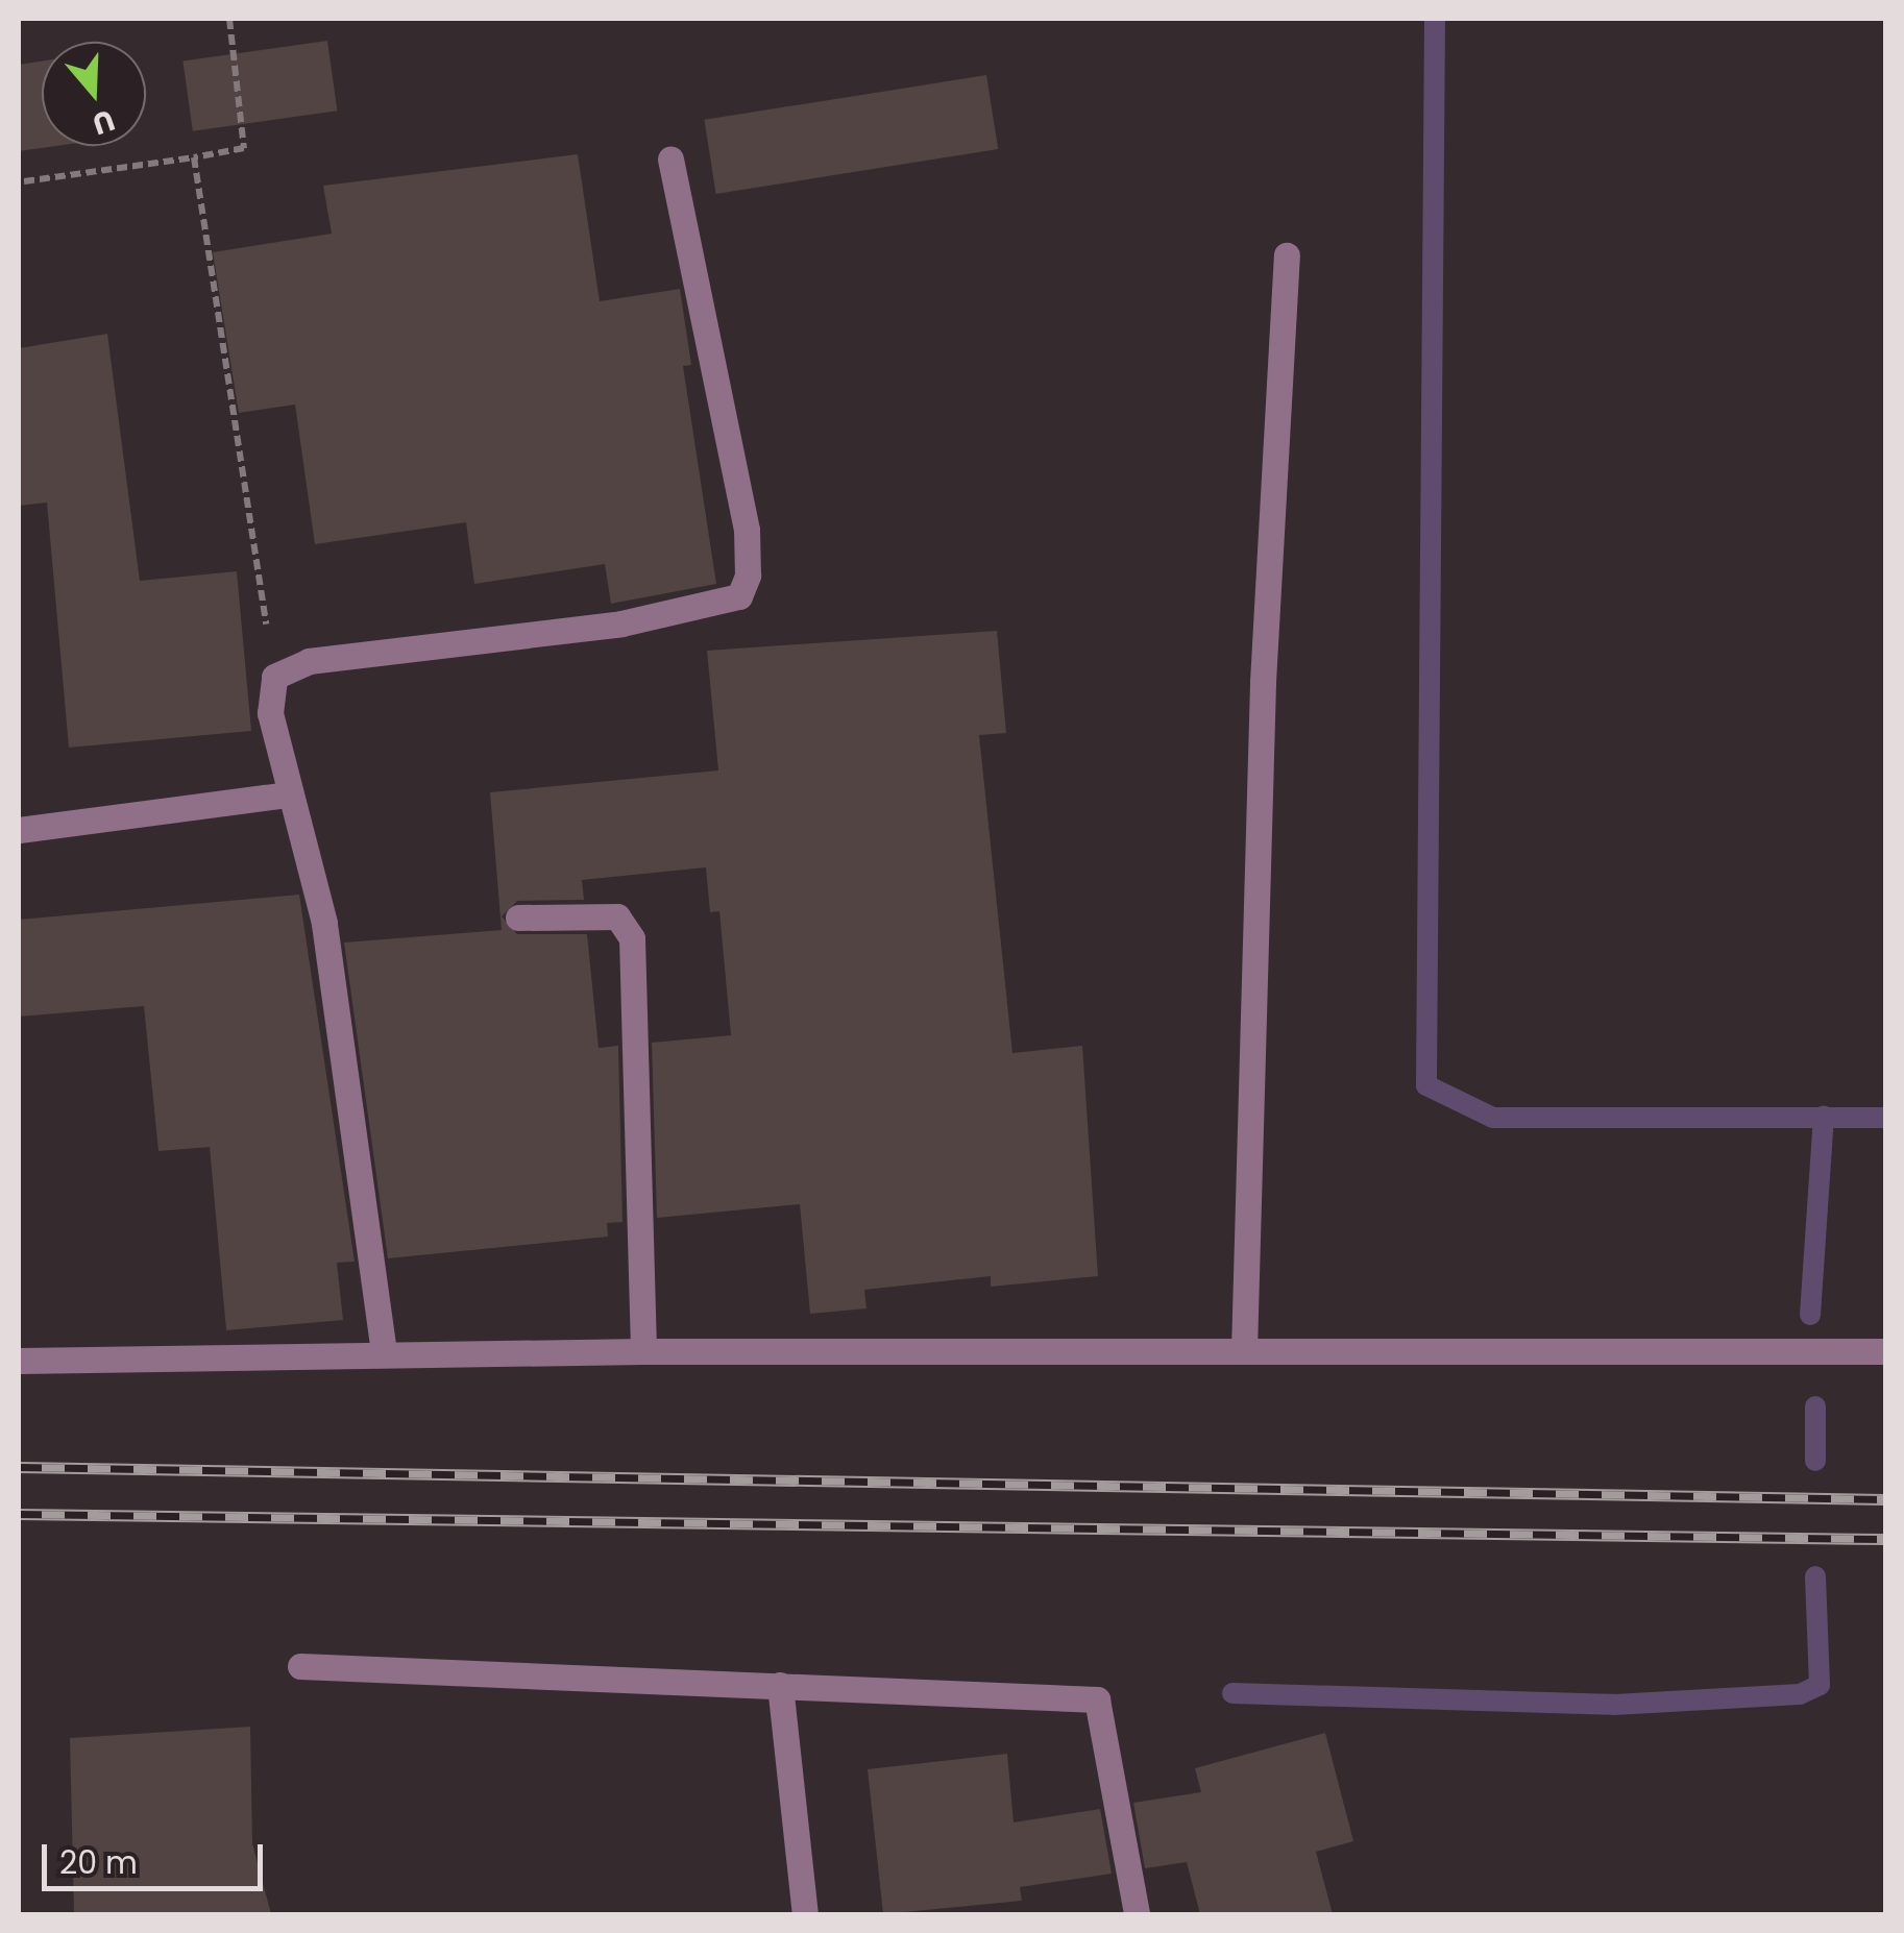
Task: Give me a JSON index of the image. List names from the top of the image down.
{
  "scale_bar": "20 m",
  "north": "bottom"
}
